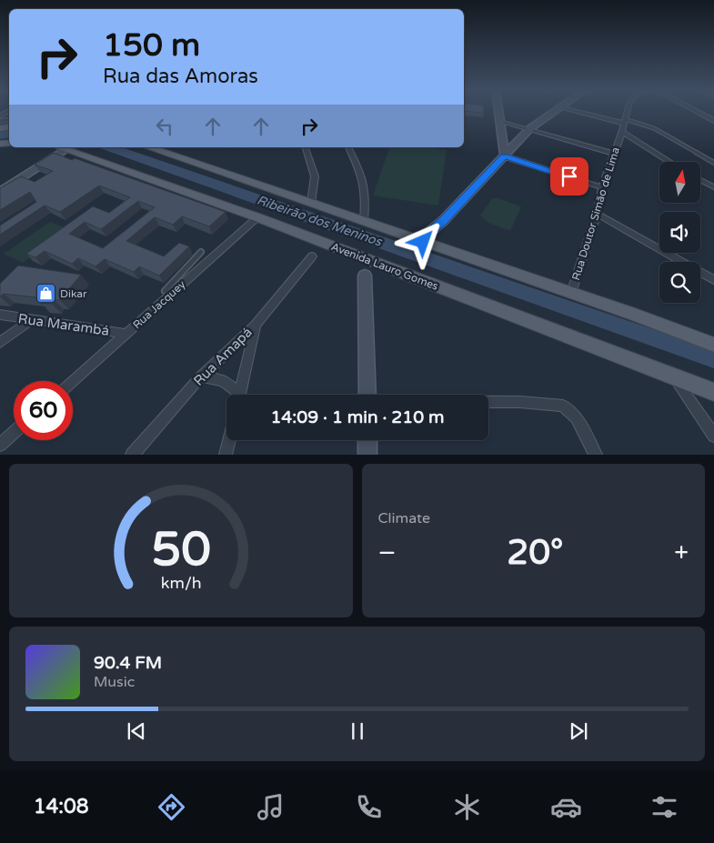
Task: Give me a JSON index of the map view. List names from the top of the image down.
{
  "streets": {
    "main road": ["Avenida Lauro Gomes"],
    "street": [
      "Rua Doutor Simão de Lima",
      "Rua Jacquey",
      "Rua Marambá",
      "Rua Amapá"
    ]
  },
  "crossings": [
    ["Avenida Lauro Gomes", "Rua Jacquey"],
    ["Rua Jacquey", "Rua Marambá"]
  ],
  "water": ["Ribeirão dos Meninos"],
  "places": {
    "shop": ["Dikar"]
  },
  "north": "top",
  "page": {
    "turn": ["150 m", "Rua das Amoras"],
    "limit": "60",
    "trip": "14:09 · 1 min · 210 m",
    "tile": "Climate",
    "heat": ["−", "20°", "+"],
    "song": ["90.4 FM", "Music"],
    "tabs": "14:08",
    "gauge": ["50", "km/h"]
  }
}
